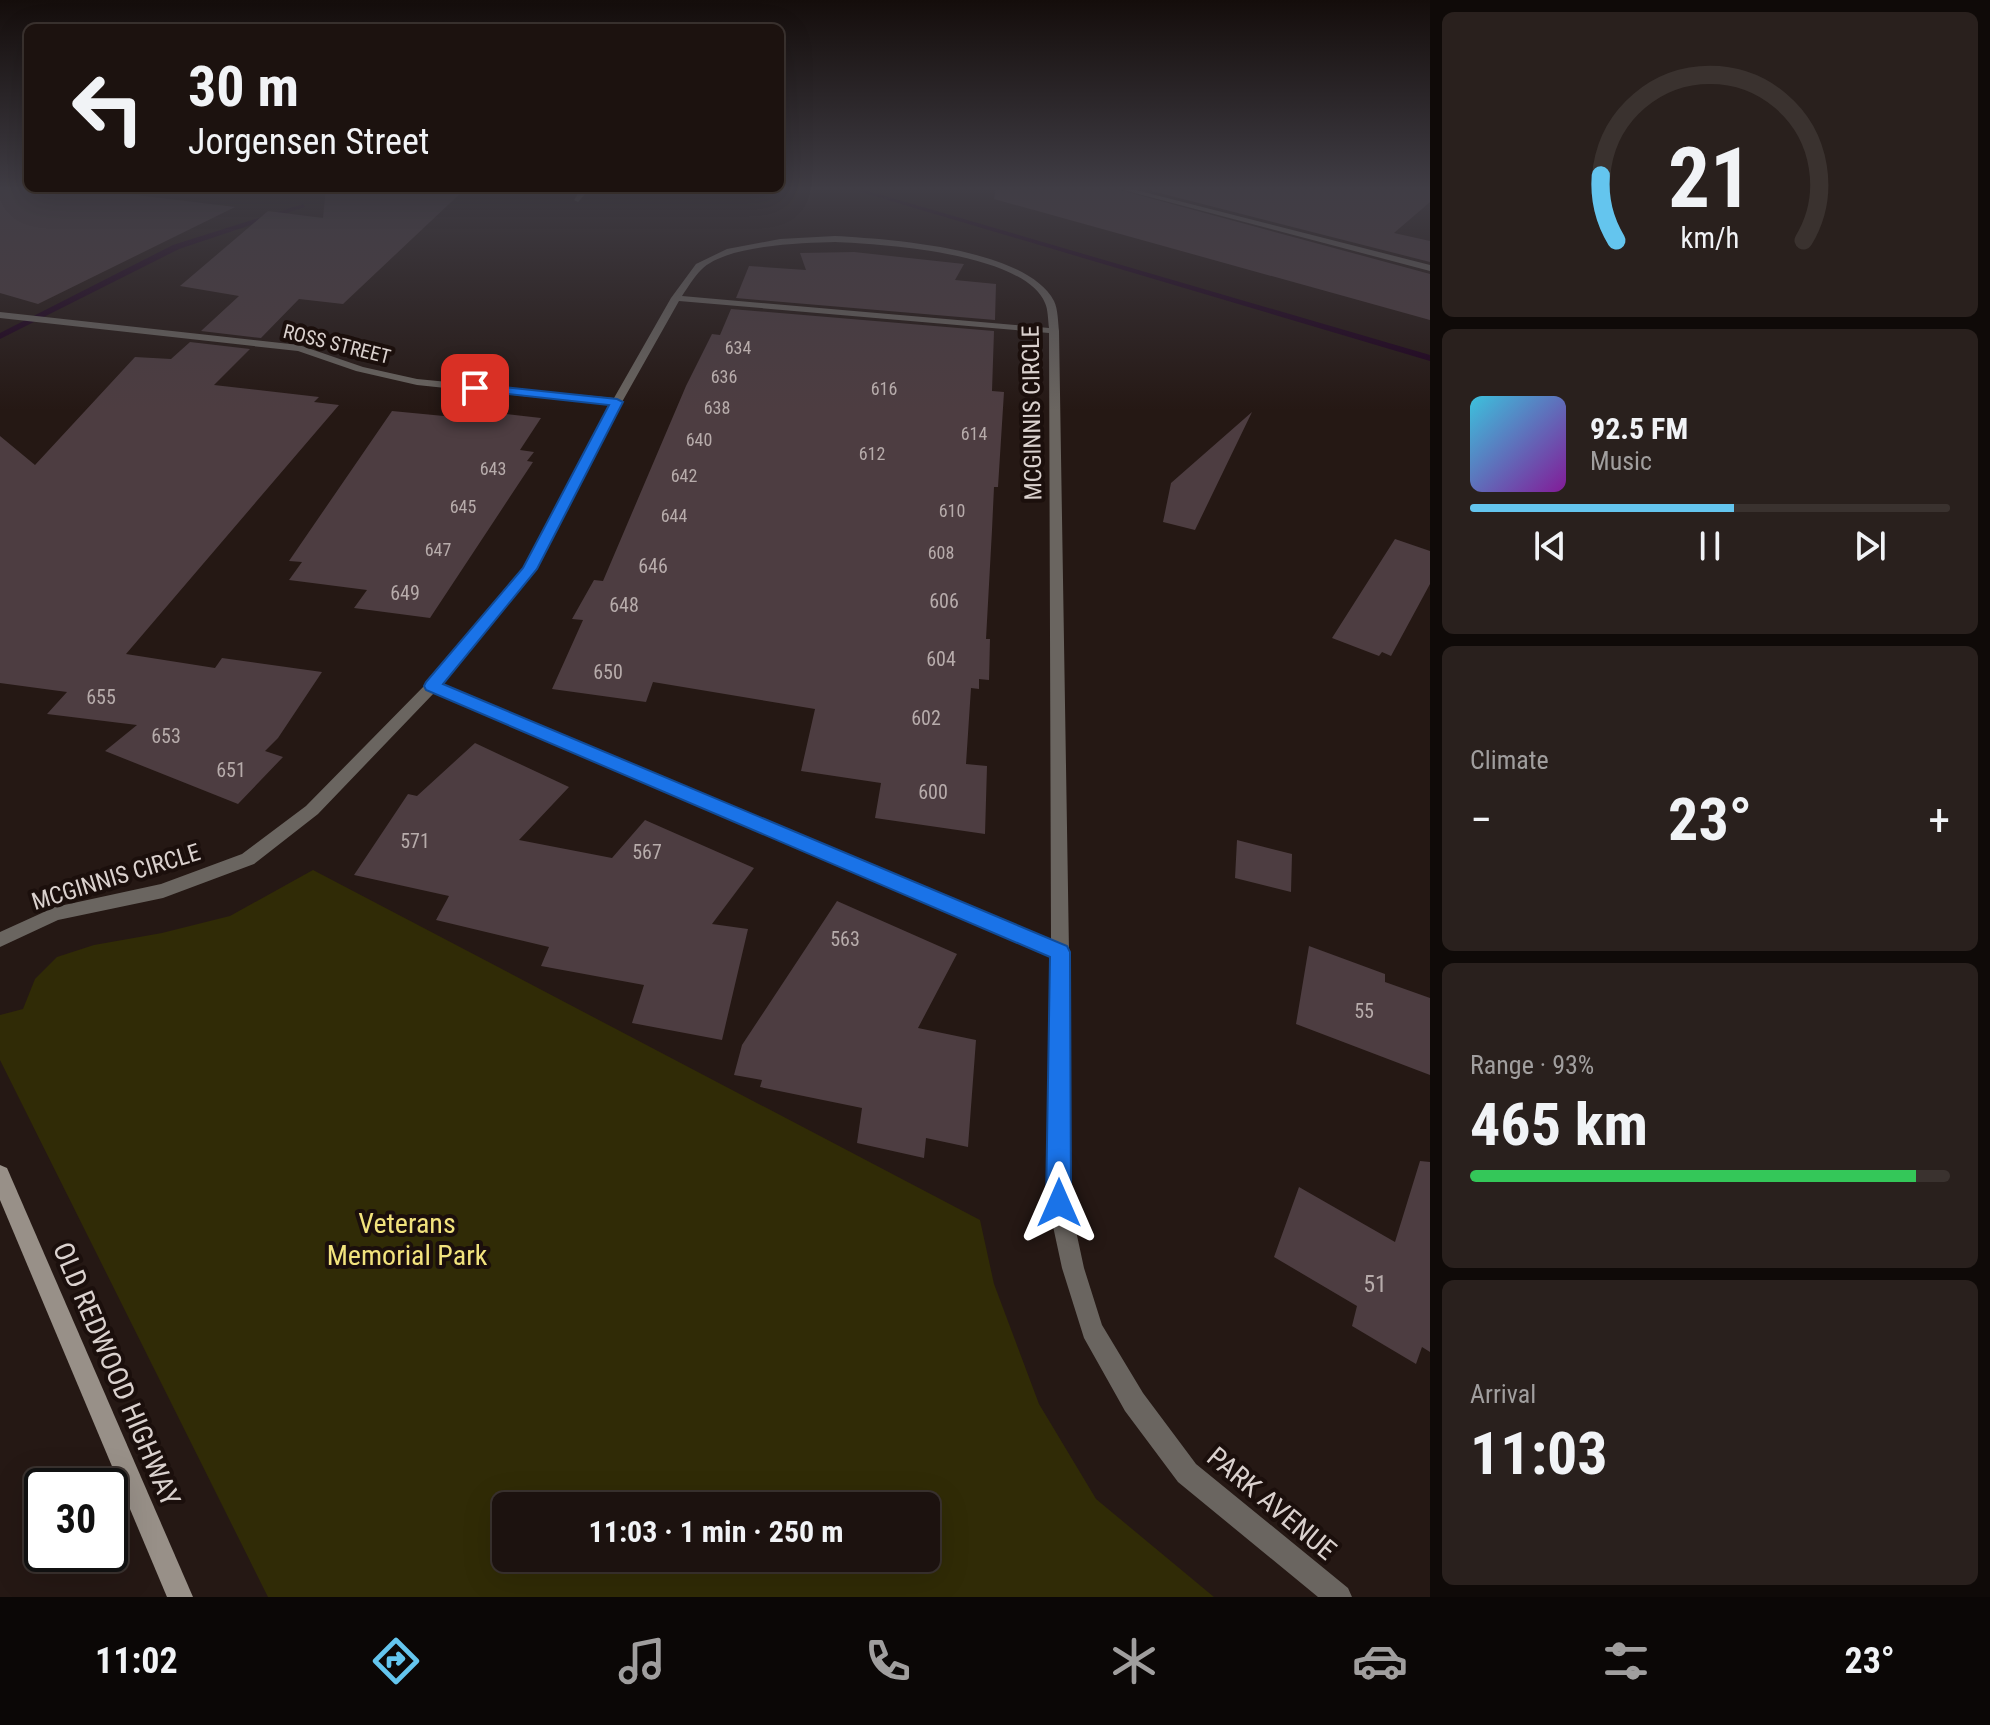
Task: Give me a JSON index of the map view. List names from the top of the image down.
{
  "streets": {
    "main road": ["OLD REDWOOD HIGHWAY"],
    "street": ["ROSS STREET", "MCGINNIS CIRCLE", "PARK AVENUE"]
  },
  "crossings": [
    ["ROSS STREET", "MCGINNIS CIRCLE"],
    ["MCGINNIS CIRCLE", "PARK AVENUE"]
  ],
  "parks": ["Veterans Memorial Park"],
  "house_numbers": [
    "634",
    "636",
    "616",
    "638",
    "614",
    "640",
    "612",
    "643",
    "642",
    "645",
    "610",
    "644",
    "647",
    "608",
    "646",
    "649",
    "606",
    "648",
    "604",
    "650",
    "655",
    "602",
    "653",
    "651",
    "600",
    "571",
    "567",
    "563",
    "55",
    "51"
  ],
  "page": {
    "turn": ["30 m", "Jorgensen Street"],
    "song": ["92.5 FM", "Music"],
    "tile": [
      "Climate",
      ["Range · 93%", "465 km"],
      ["Arrival", "11:03"]
    ],
    "heat": ["−", "23°", "+"],
    "limit": "30",
    "trip": "11:03 · 1 min · 250 m",
    "tabs": ["11:02", "23°"],
    "gauge": ["21", "km/h"]
  }
}
